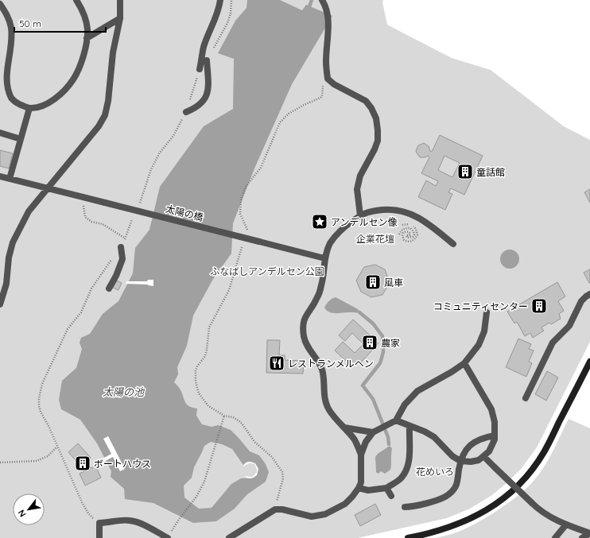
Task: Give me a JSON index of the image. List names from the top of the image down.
{
  "streets": {
    "street": ["太陽の橋"]
  },
  "water": ["太陽の池"],
  "parks": ["企業花壇", "ふなばしアンデルセン公園", "花めいろ"],
  "places": {
    "building": [
      "童話館",
      "風車",
      "コミュニティセンター",
      "農家",
      "ボートハウス"
    ],
    "place": ["アンデルセン像"],
    "restaurant": ["レストランメルヘン"]
  },
  "scale_bar": "50 m",
  "north": "bottom left"
}
